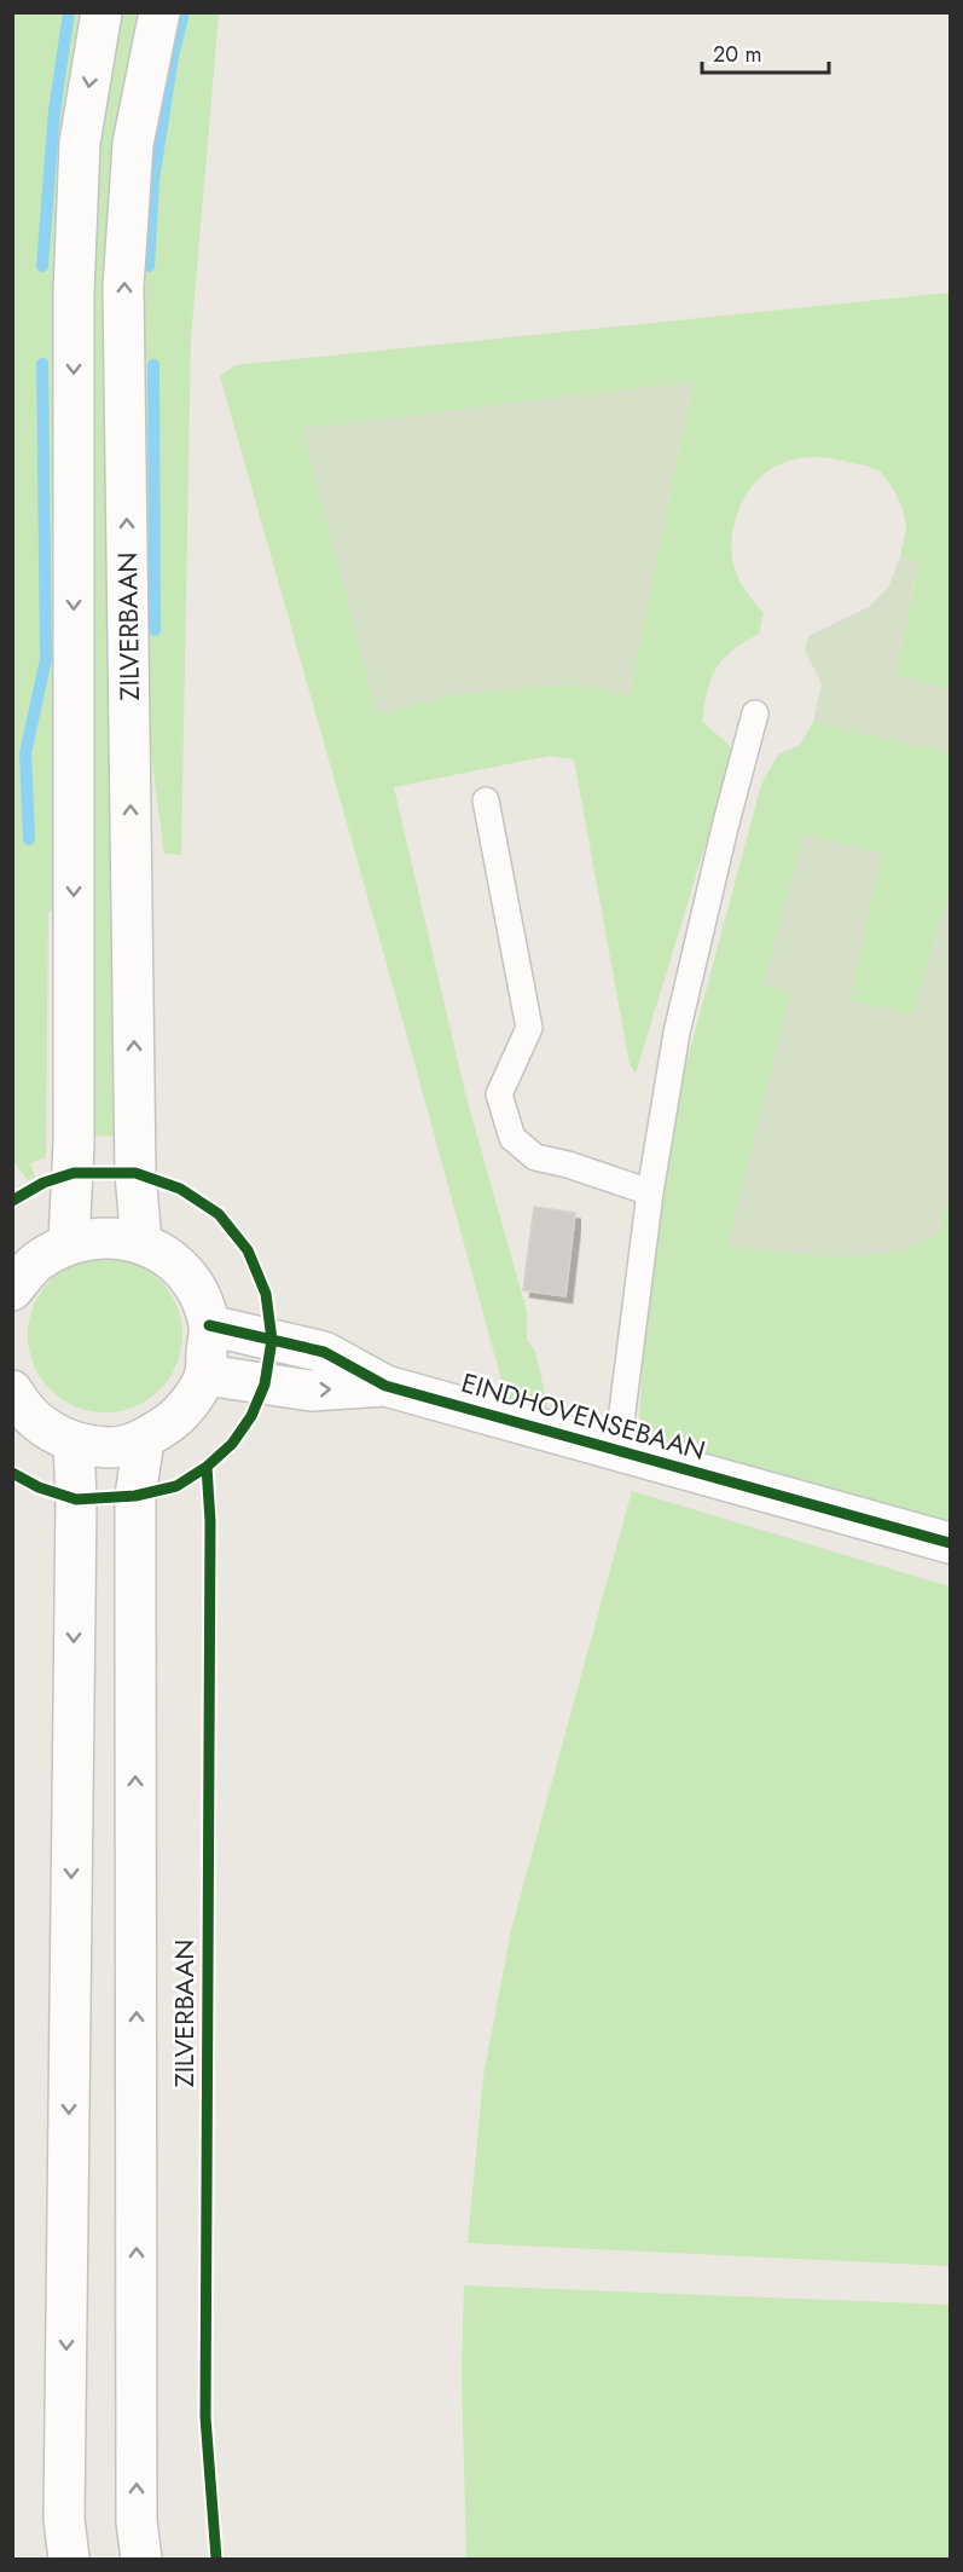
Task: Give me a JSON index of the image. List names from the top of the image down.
{
  "streets": {
    "main road": ["ZILVERBAAN", "EINDHOVENSEBAAN"]
  },
  "scale_bar": "20 m"
}
